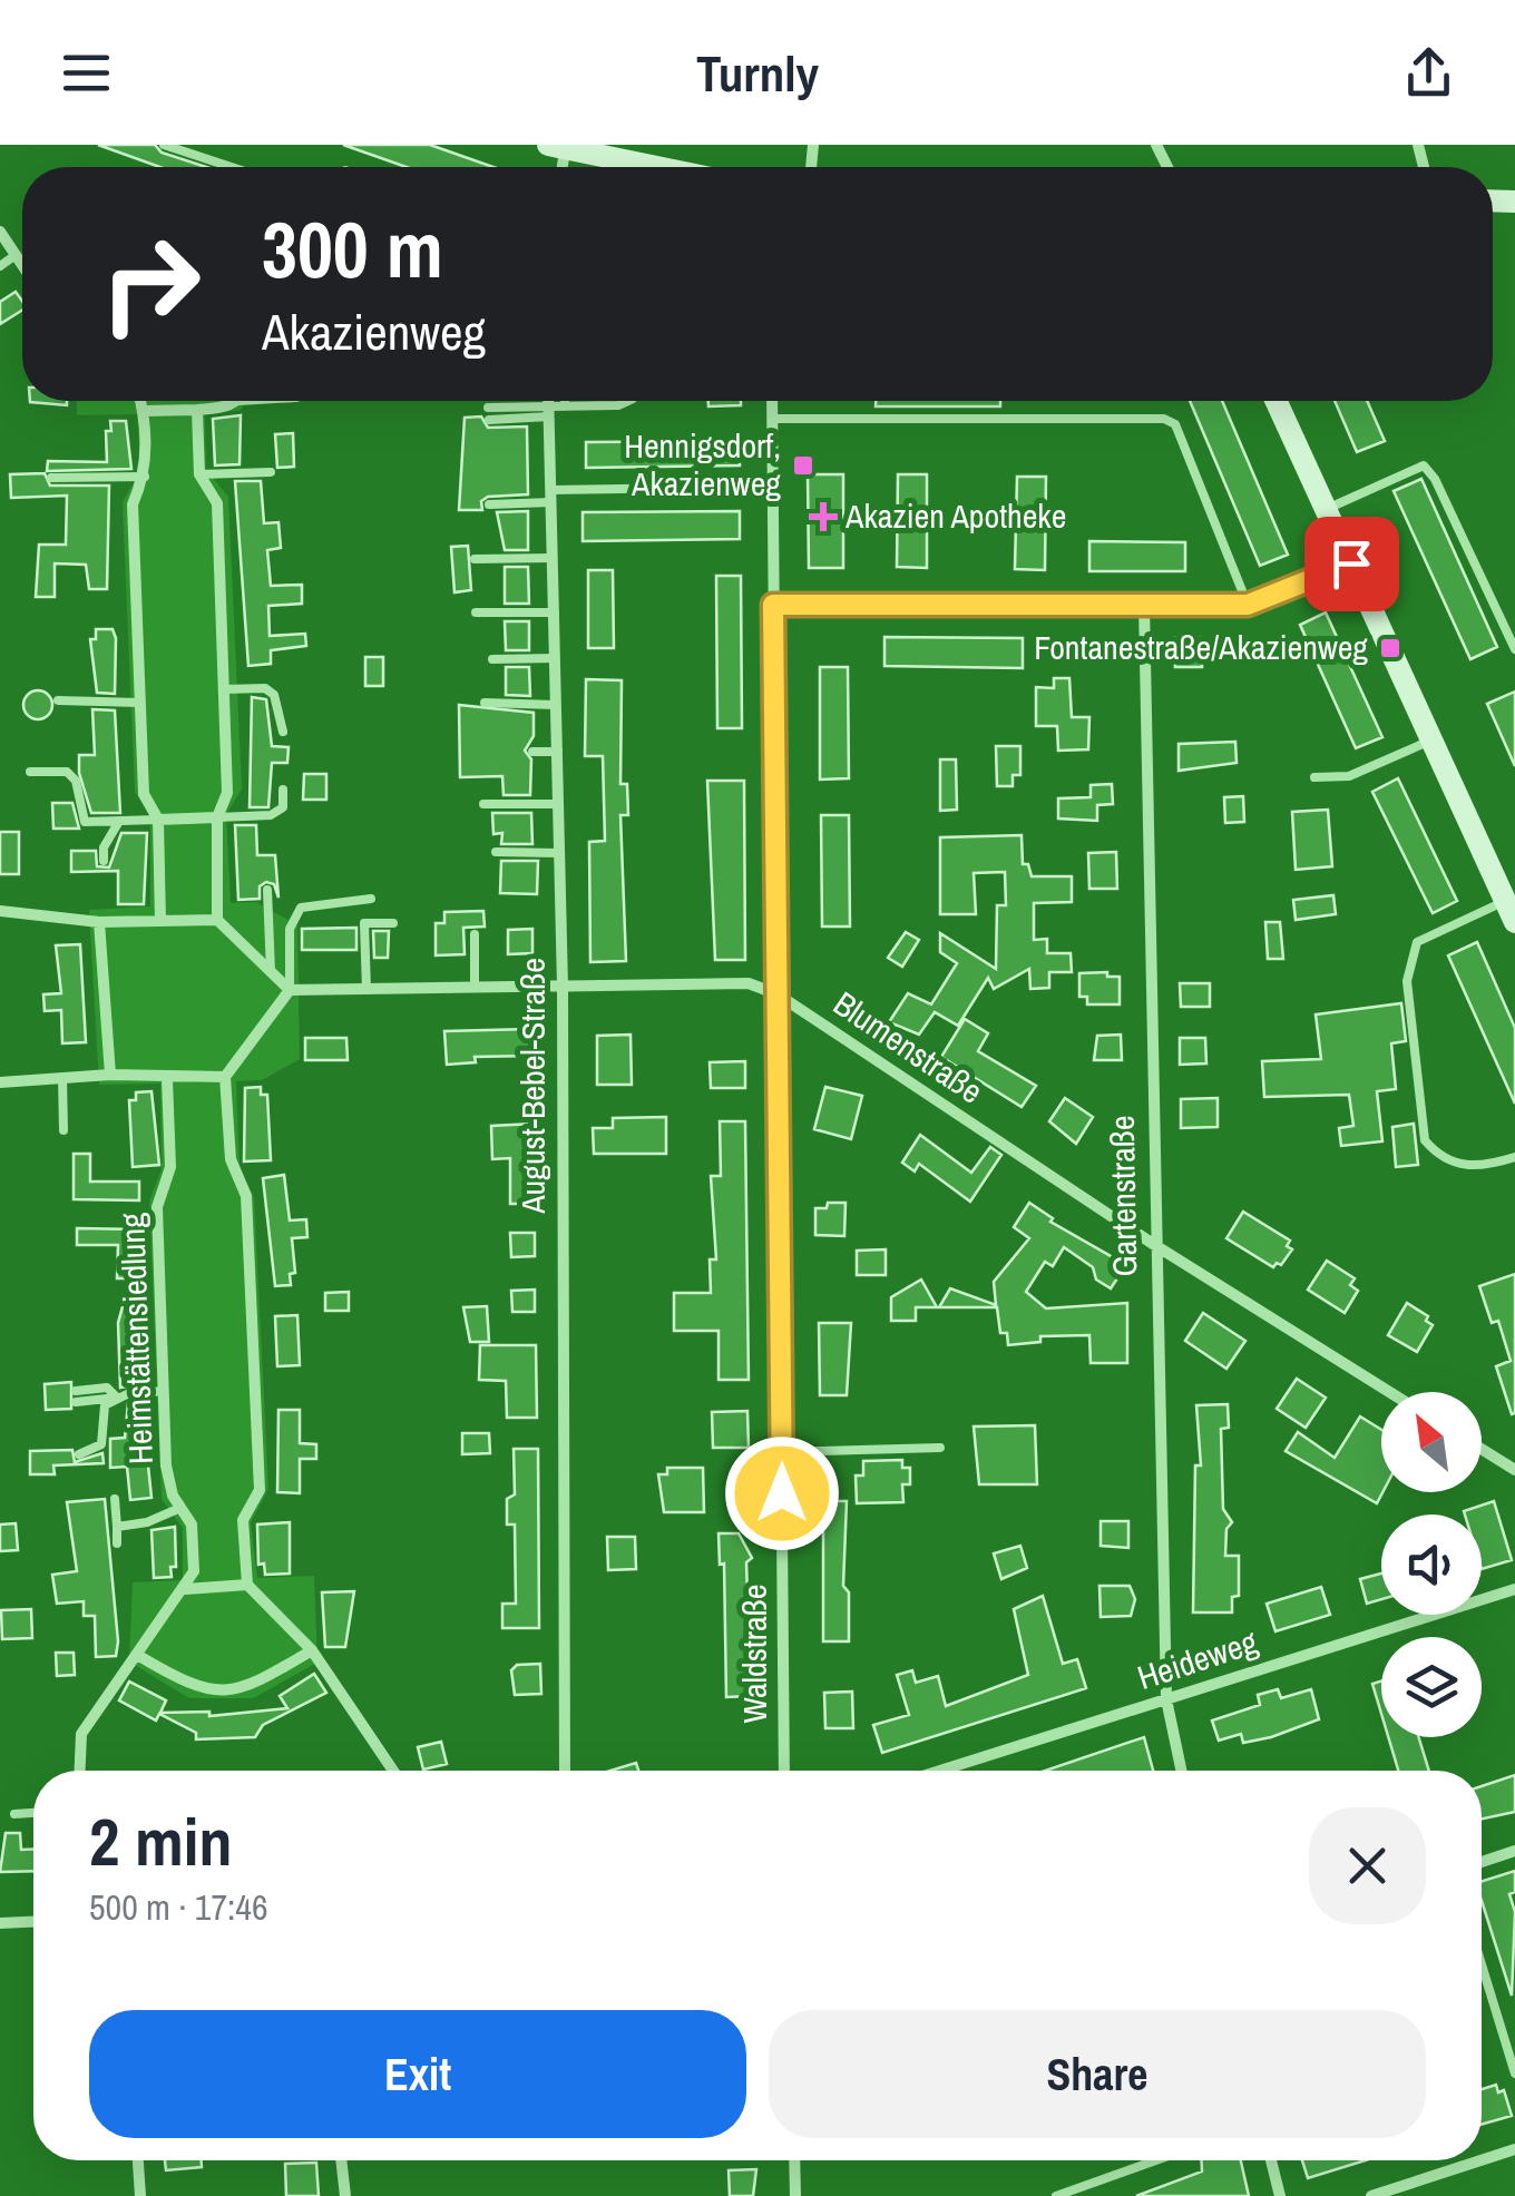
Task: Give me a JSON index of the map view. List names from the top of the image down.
{
  "streets": {
    "street": [
      "Blumenstraße",
      "August-Bebel-Straße",
      "Gartenstraße",
      "Heimstättensiedlung",
      "Waldstraße",
      "Heideweg"
    ]
  },
  "crossings": [
    ["Blumenstraße", "August-Bebel-Straße"],
    ["Blumenstraße", "Gartenstraße"],
    ["Blumenstraße", "Waldstraße"],
    ["Gartenstraße", "Heideweg"]
  ],
  "places": {
    "transit": ["Hennigsdorf, Akazienweg", "Fontanestraße/Akazienweg"],
    "health": ["Akazien Apotheke"]
  },
  "north": "top left",
  "page": {
    "header": "Turnly",
    "turn": ["300 m", "Akazienweg"],
    "heading": ["2 min", "500 m · 17:46"],
    "buttons": ["Exit", "Share"]
  }
}
